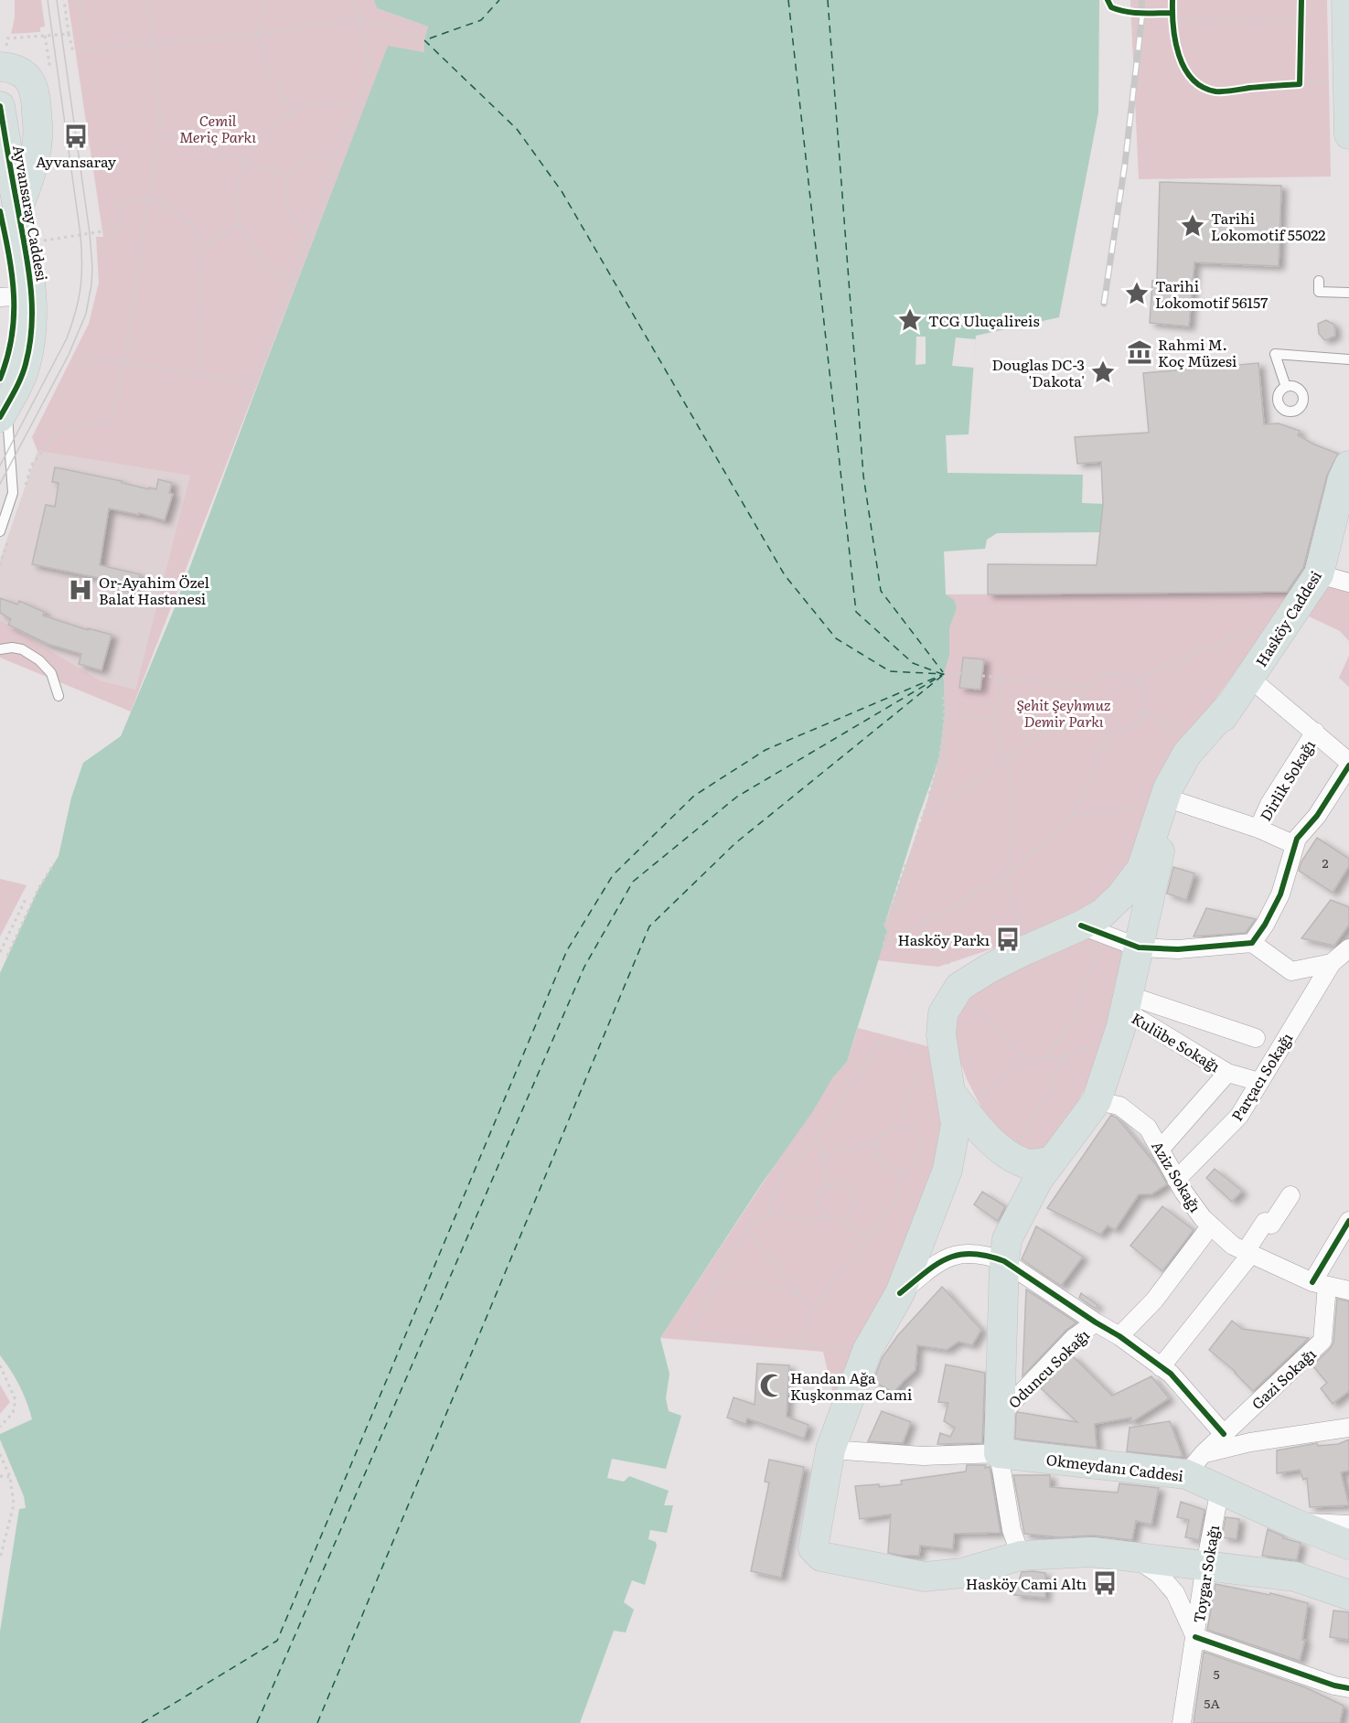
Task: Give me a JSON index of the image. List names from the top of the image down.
{
  "streets": {
    "main road": ["Ayvansaray Caddesi", "Hasköy Caddesi", "Okmeydanı Caddesi"],
    "street": [
      "Dirlik Sokağı",
      "Kulübe Sokağı",
      "Parçacı Sokağı",
      "Aziz Sokağı",
      "Oduncu Sokağı",
      "Gazi Sokağı",
      "Toygar Sokağı"
    ]
  },
  "crossings": [
    ["Kulübe Sokağı", "Parçacı Sokağı"],
    ["Parçacı Sokağı", "Aziz Sokağı"],
    ["Aziz Sokağı", "Gazi Sokağı"],
    ["Gazi Sokağı", "Okmeydanı Caddesi"],
    ["Okmeydanı Caddesi", "Toygar Sokağı"]
  ],
  "parks": ["Cemil Meriç Parkı", "Şehit Şeyhmuz Demir Parkı"],
  "places": {
    "bus stop": ["Ayvansaray", "Hasköy Parkı", "Hasköy Cami Altı"],
    "place": [
      "Tarihi Lokomotif 55022",
      "Tarihi Lokomotif 56157",
      "TCG Uluçalireis",
      "Douglas DC-3 'Dakota'"
    ],
    "museum": ["Rahmi M. Koç Müzesi"],
    "hospital": ["Or-Ayahim Özel Balat Hastanesi"],
    "mosque": ["Handan Ağa Kuşkonmaz Cami"]
  },
  "house_numbers": ["2", "5", "5A"]
}
